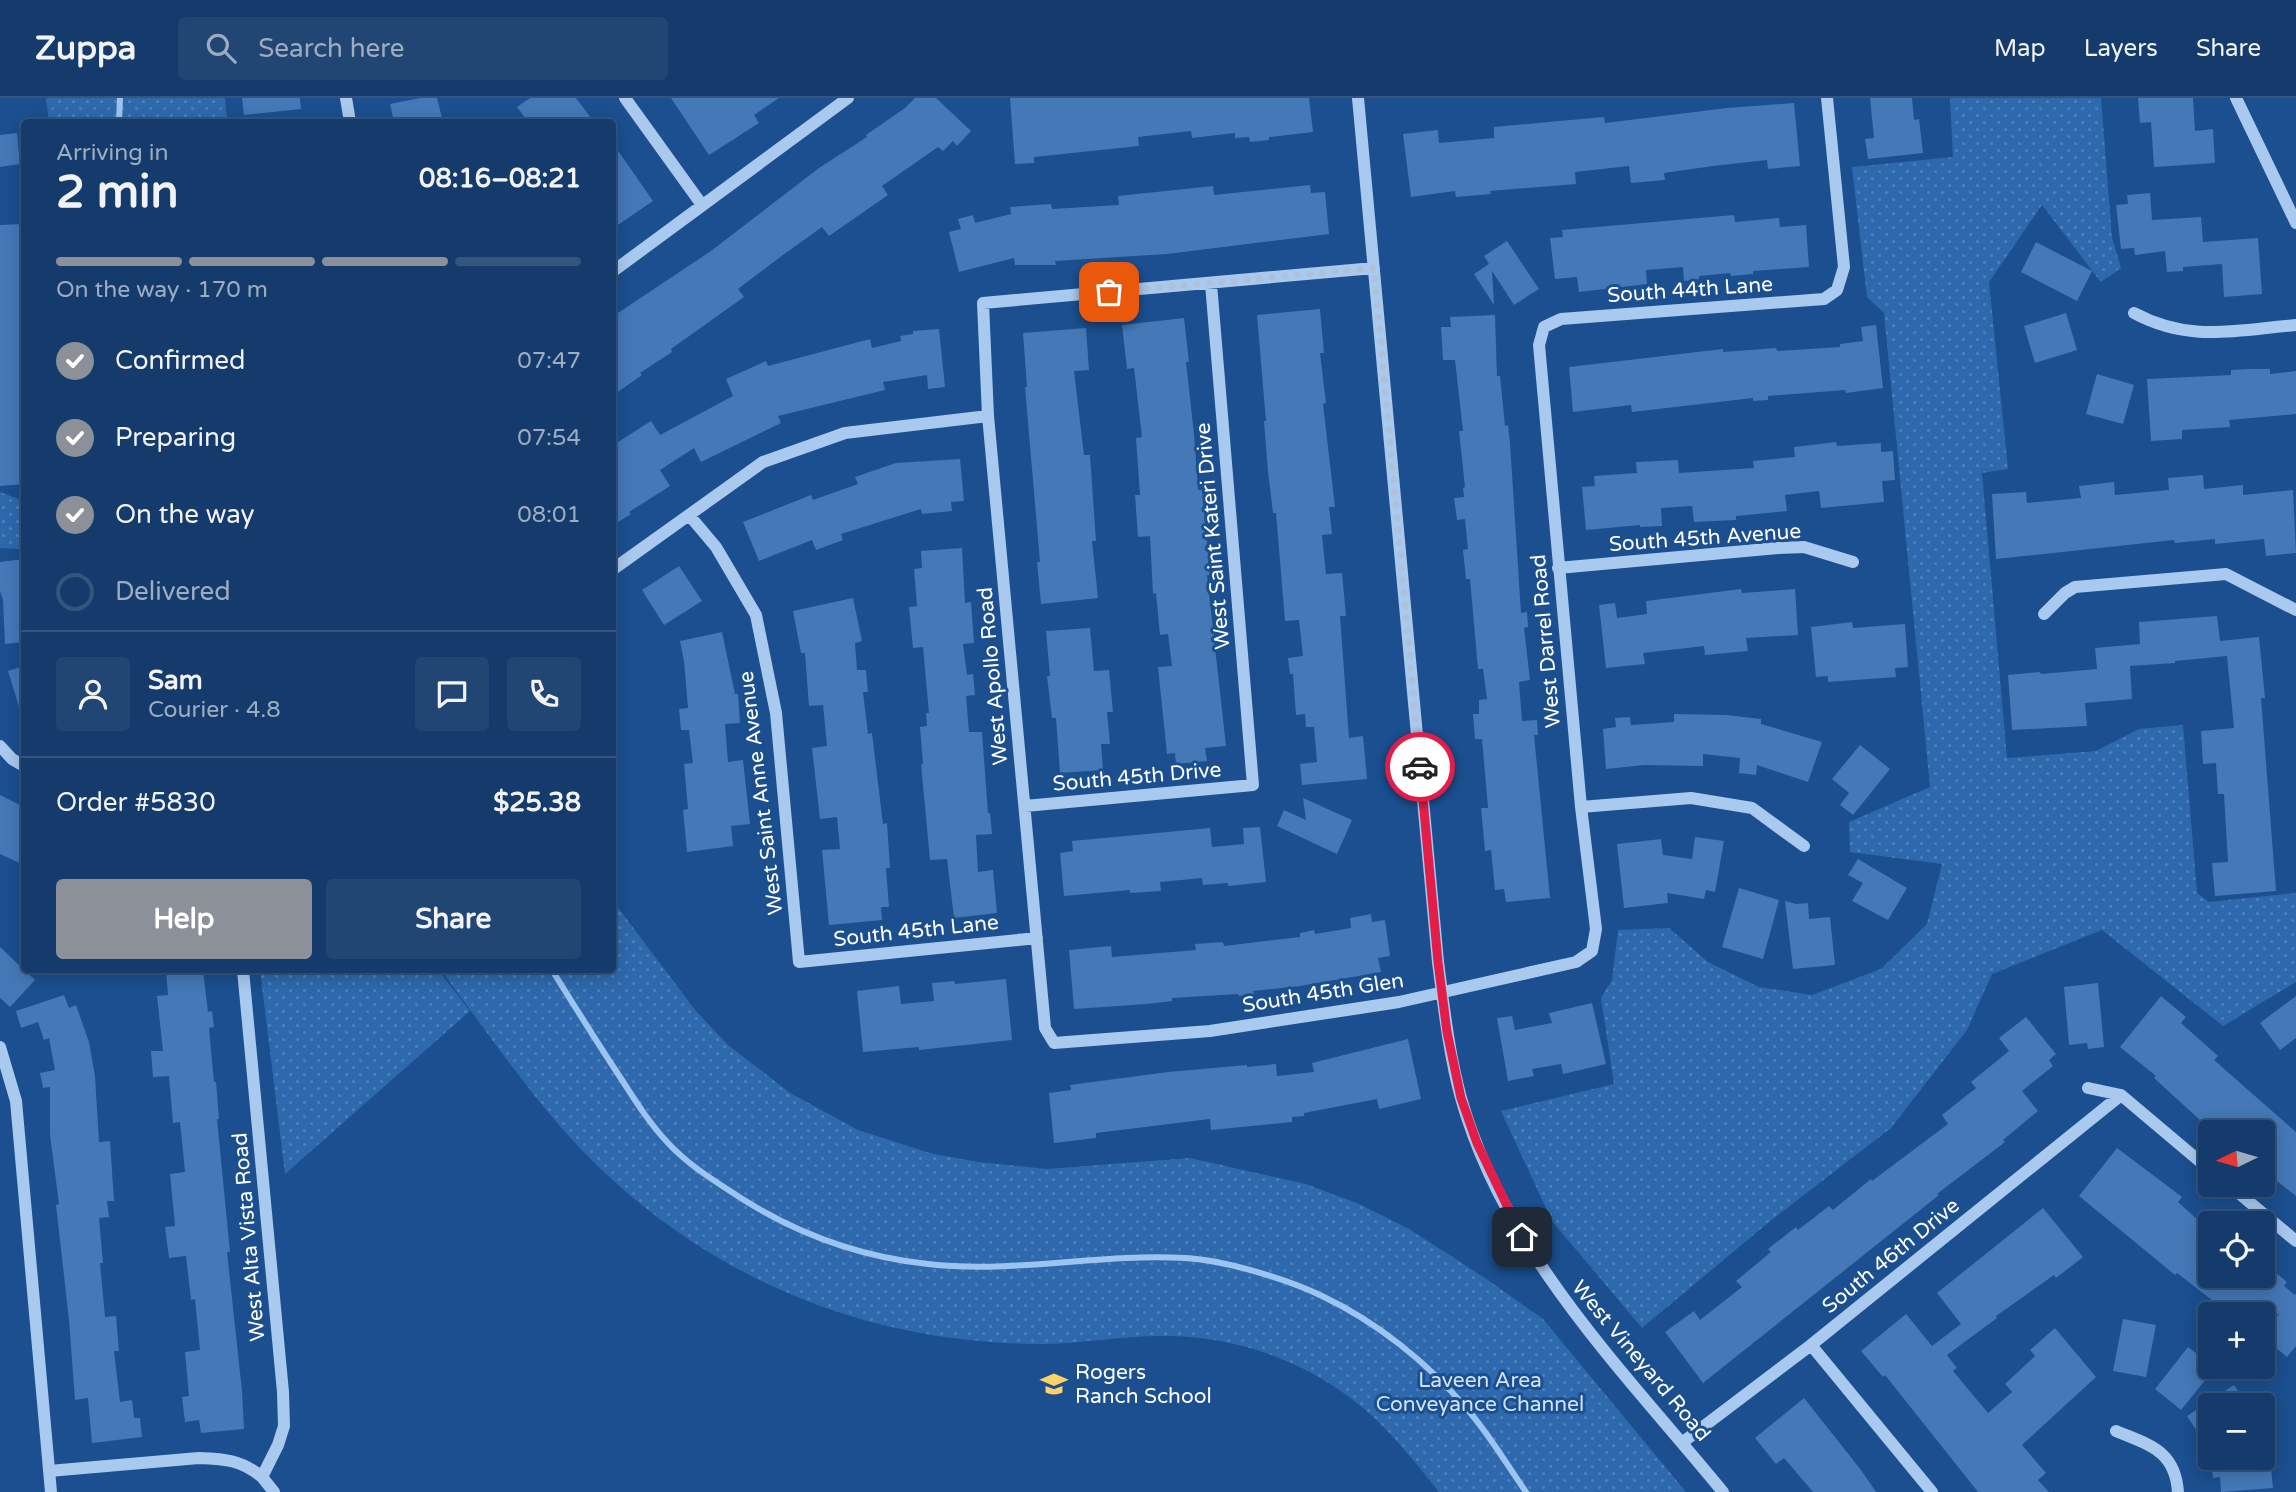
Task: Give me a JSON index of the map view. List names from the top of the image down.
{
  "streets": {
    "street": [
      "South 44th Lane",
      "West Saint Kateri Drive",
      "South 45th Avenue",
      "West Darrel Road",
      "West Apollo Road",
      "South 45th Drive",
      "West Saint Anne Avenue",
      "South 45th Lane",
      "South 45th Glen",
      "West Alta Vista Road",
      "South 46th Drive",
      "West Vineyard Road"
    ]
  },
  "crossings": [
    ["South 44th Lane", "West Darrel Road"],
    ["West Saint Kateri Drive", "West Apollo Road"],
    ["West Saint Kateri Drive", "South 45th Drive"],
    ["South 45th Avenue", "West Darrel Road"],
    ["West Darrel Road", "South 45th Glen"],
    ["West Apollo Road", "South 45th Drive"],
    ["West Apollo Road", "South 45th Lane"],
    ["West Apollo Road", "South 45th Glen"],
    ["West Saint Anne Avenue", "South 45th Lane"],
    ["South 45th Glen", "West Vineyard Road"],
    ["South 46th Drive", "West Vineyard Road"]
  ],
  "parks": ["Laveen Area Conveyance Channel"],
  "places": {
    "school or university": ["Rogers Ranch School"]
  },
  "north": "left",
  "page": {
    "header": "Zuppa",
    "search": "Search here",
    "nav": ["Map", "Layers", "Share"],
    "heading": ["2 min", "Arriving in", "08:16–08:21"],
    "panel": [
      "Sam",
      "Courier · 4.8",
      "Order #5830",
      "$25.38"
    ],
    "bar": "On the way · 170 m",
    "list": [
      ["Confirmed", "07:47"],
      ["Preparing", "07:54"],
      ["On the way", "08:01"],
      "Delivered"
    ],
    "buttons": ["Help", "Share"],
    "map_buttons": ["+", "−"]
  }
}
